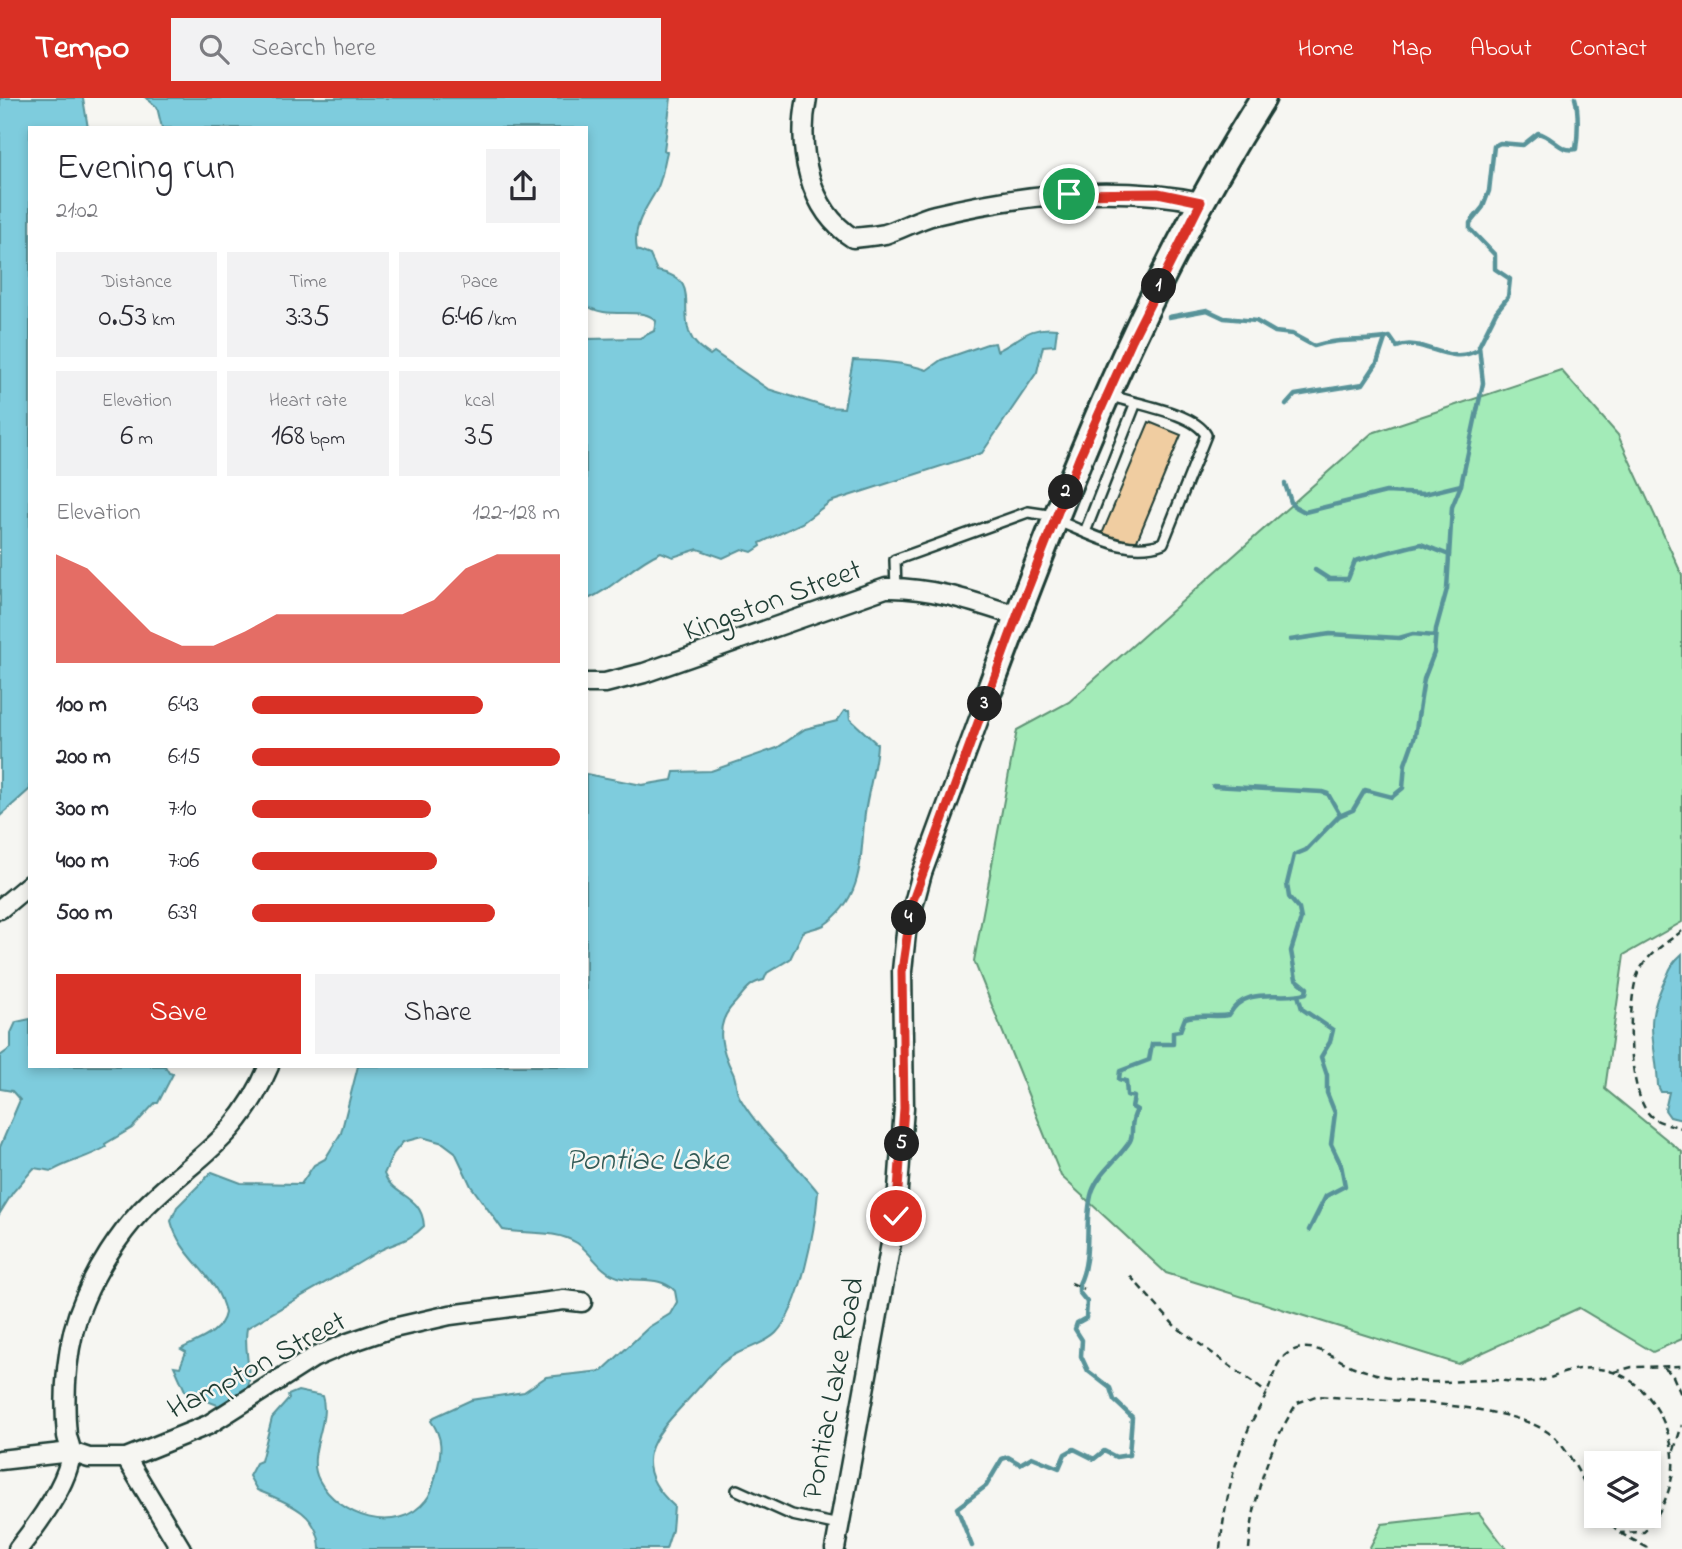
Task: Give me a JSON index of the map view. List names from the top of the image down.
{
  "streets": {
    "street": ["Kingston Street", "Hampton Street", "Pontiac Lake Road"]
  },
  "crossings": [
    ["Kingston Street", "Pontiac Lake Road"]
  ],
  "water": ["Pontiac Lake"],
  "page": {
    "header": "Tempo",
    "search": "Search here",
    "nav": [
      "Home",
      "Map",
      "About",
      "Contact"
    ],
    "heading": ["Evening run", "21:02"],
    "stats": [
      ["Distance", "0.53 km"],
      ["Time", "3:35"],
      ["Pace", "6:46 /km"],
      ["Elevation", "6 m"],
      ["Heart rate", "168 bpm"],
      ["kcal", "35"]
    ],
    "pins": [
      "1",
      "2",
      "3",
      "4",
      "5"
    ],
    "chart": ["Elevation", "122–128 m"],
    "list": [
      {
        "name": "100 m",
        "note": "6:43"
      },
      {
        "name": "200 m",
        "note": "6:15"
      },
      {
        "name": "300 m",
        "note": "7:10"
      },
      {
        "name": "400 m",
        "note": "7:06"
      },
      {
        "name": "500 m",
        "note": "6:39"
      }
    ],
    "buttons": ["Save", "Share"]
  }
}
